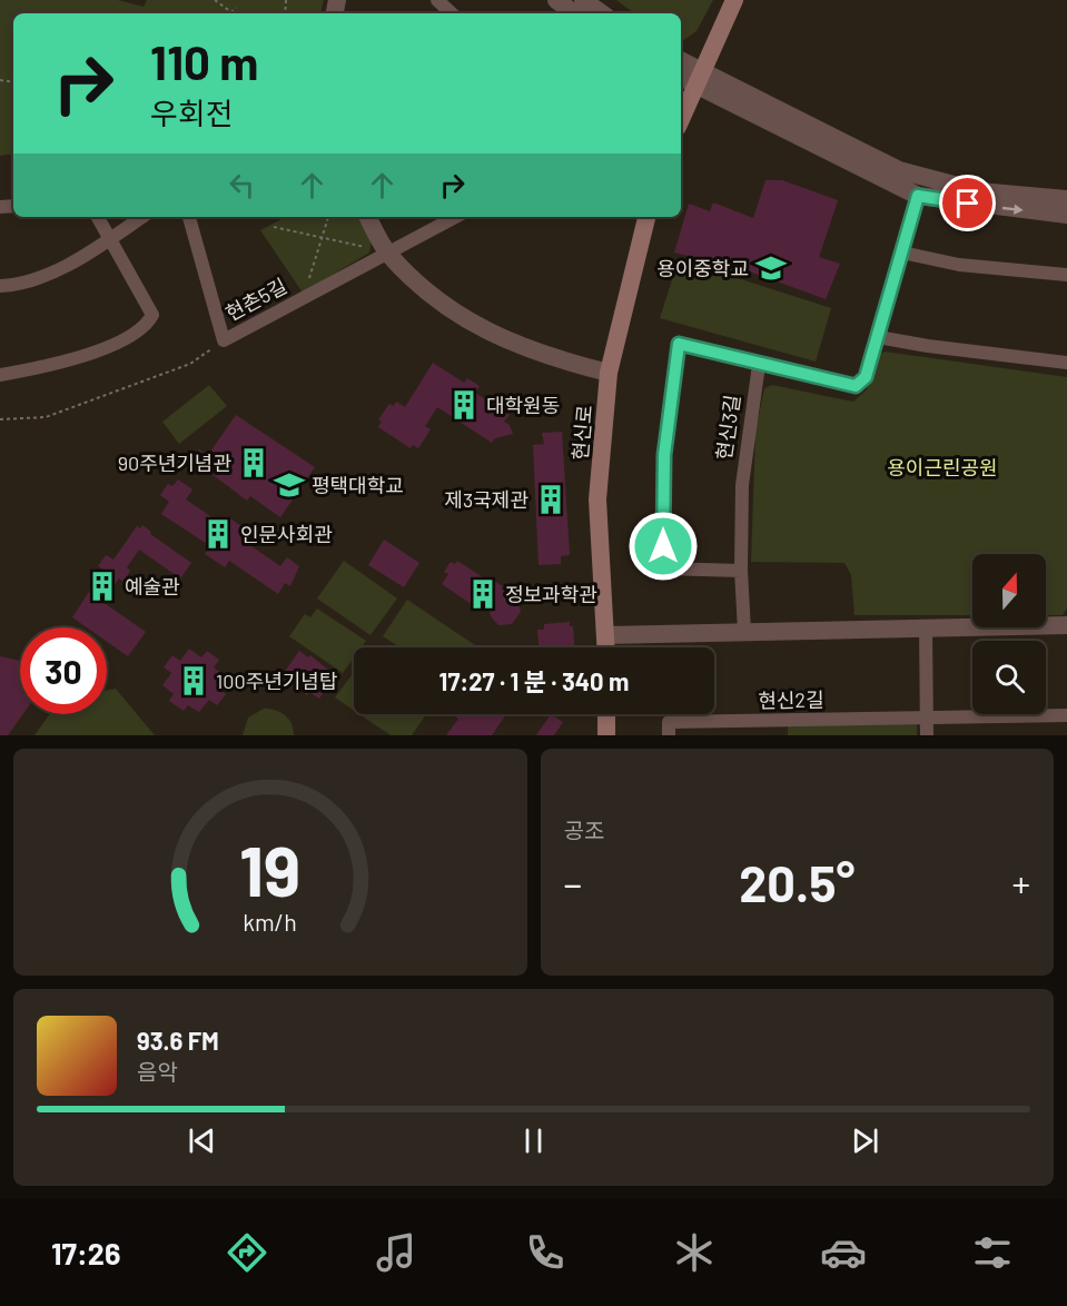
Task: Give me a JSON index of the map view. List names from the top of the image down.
{
  "streets": {
    "main road": ["현신로"],
    "street": ["현촌5길", "현신3길", "현신2길"]
  },
  "parks": ["용이근린공원"],
  "places": {
    "school or university": ["용이중학교", "평택대학교"],
    "building": [
      "대학원동",
      "90주년기념관",
      "제3국제관",
      "인문사회관",
      "예술관",
      "정보과학관",
      "100주년기념탑"
    ]
  },
  "north": "top",
  "page": {
    "turn": ["110 m", "우회전"],
    "limit": "30",
    "trip": "17:27 · 1 분 · 340 m",
    "tile": "공조",
    "heat": ["−", "20.5°", "+"],
    "song": ["93.6 FM", "음악"],
    "tabs": "17:26",
    "gauge": ["19", "km/h"]
  }
}
